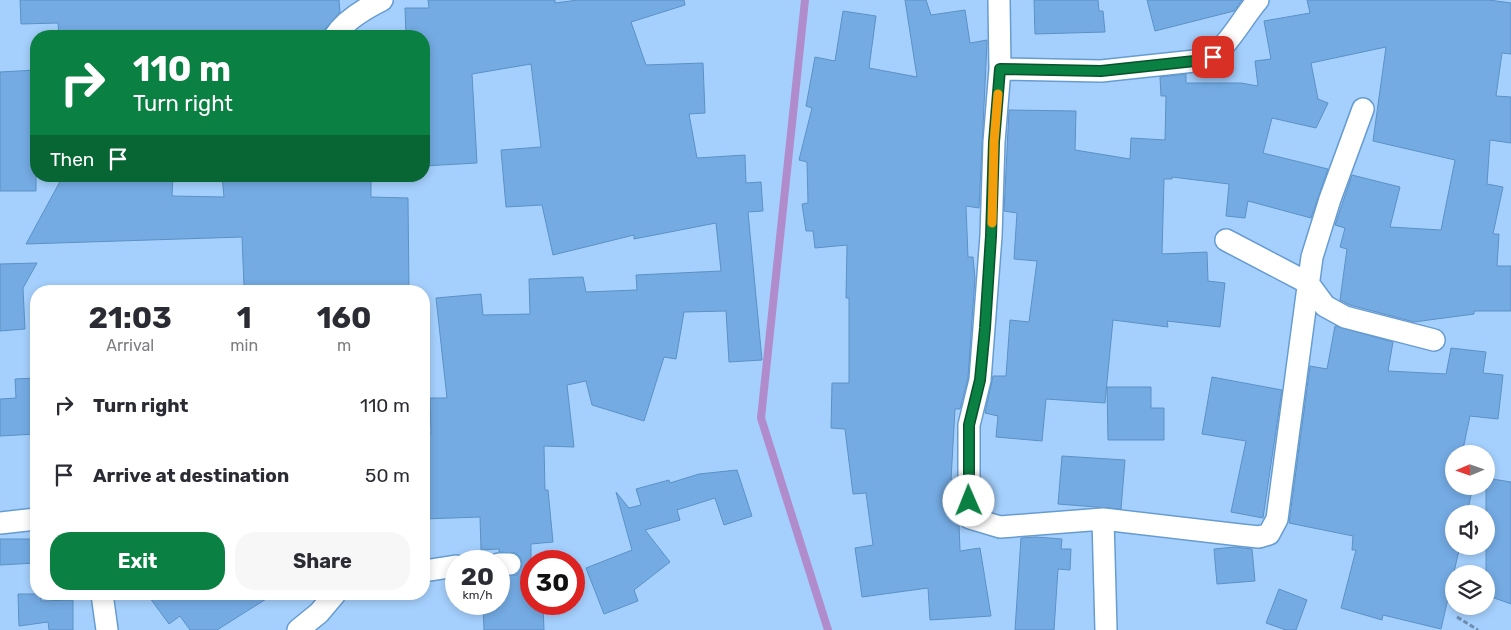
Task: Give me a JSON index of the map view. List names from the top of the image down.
{
  "north": "left",
  "page": {
    "turn": ["110 m", "Turn right"],
    "then": "Then",
    "eta": [
      "21:03",
      "Arrival",
      "1",
      "min",
      "160",
      "m"
    ],
    "list": [
      {
        "name": "Turn right",
        "value": "110 m"
      },
      {
        "name": "Arrive at destination",
        "value": "50 m"
      }
    ],
    "buttons": ["Exit", "Share"],
    "speed": "20 km/h",
    "limit": "30"
  }
}
